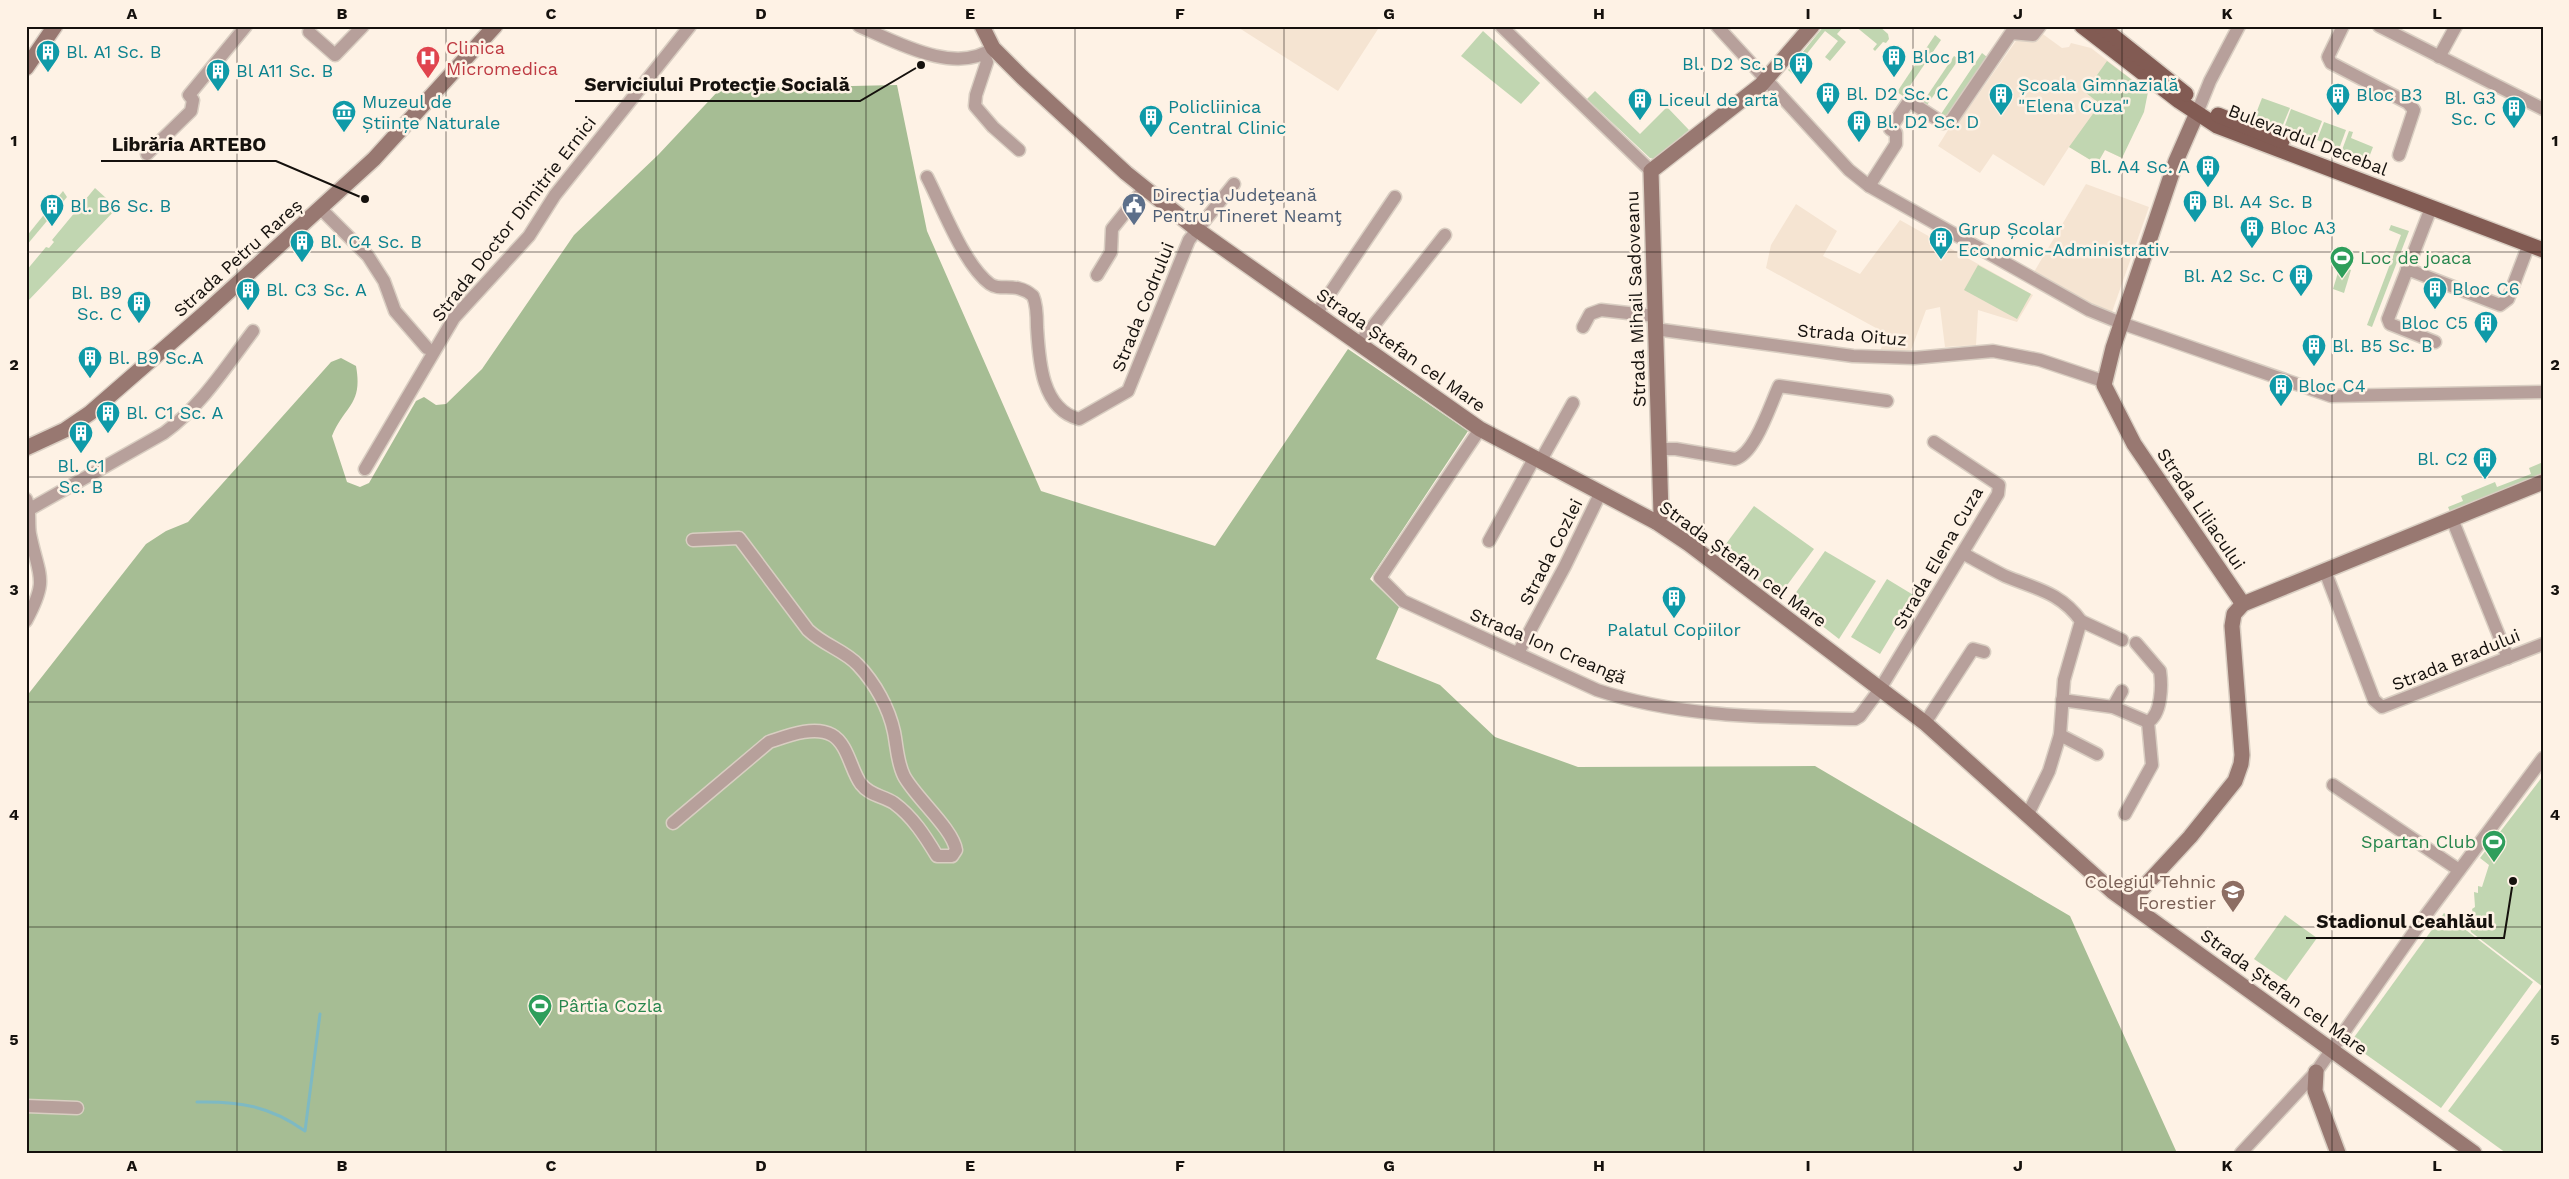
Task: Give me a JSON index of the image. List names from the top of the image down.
{
  "streets": {
    "main road": ["Bulevardul Decebal"],
    "street": [
      "Strada Doctor Dimitrie Ernici",
      "Strada Petru Rareș",
      "Strada Mihail Sadoveanu",
      "Strada Codrului",
      "Strada Oituz",
      "Strada Ștefan cel Mare",
      "Strada Liliacului",
      "Strada Cozlei",
      "Strada Elena Cuza",
      "Strada Ion Creangă",
      "Strada Bradului"
    ]
  },
  "crossings": [
    ["Strada Mihail Sadoveanu", "Strada Oituz"],
    ["Strada Mihail Sadoveanu", "Strada Ștefan cel Mare"],
    ["Strada Codrului", "Strada Ștefan cel Mare"],
    ["Strada Oituz", "Strada Liliacului"],
    ["Strada Ștefan cel Mare", "Strada Cozlei"],
    ["Strada Ștefan cel Mare", "Strada Elena Cuza"],
    ["Strada Ștefan cel Mare", "Strada Ion Creangă"],
    ["Strada Cozlei", "Strada Ion Creangă"],
    ["Strada Elena Cuza", "Strada Ion Creangă"]
  ],
  "places": {
    "other": ["Serviciului Protecţie Socială", "Librăria ARTEBO", "Stadionul Ceahlăul"],
    "building": [
      "Bl. A1 Sc. B",
      "Bloc B1",
      "Bl. D2 Sc. B",
      "Bl A11 Sc. B",
      "Bl. D2 Sc. C",
      "Școala Gimnazială \"Elena Cuza\"",
      "Bloc B3",
      "Liceul de artă",
      "Bl. G3 Sc. C",
      "Policliinica Central Clinic",
      "Bl. D2 Sc. D",
      "Bl. A4 Sc. A",
      "Bl. A4 Sc. B",
      "Bl. B6 Sc. B",
      "Bloc A3",
      "Grup Școlar Economic-Administrativ",
      "Bl. C4 Sc. B",
      "Bl. A2 Sc. C",
      "Bloc C6",
      "Bl. C3 Sc. A",
      "Bl. B9 Sc. C",
      "Bloc C5",
      "Bl. B5 Sc. B",
      "Bl. B9 Sc.A",
      "Bloc C4",
      "Bl. C1 Sc. A",
      "Bl. C1 Sc. B",
      "Bl. C2",
      "Palatul Copiilor"
    ],
    "hospital": ["Clinica Micromedica"],
    "museum": ["Muzeul de Științe Naturale"],
    "public building": ["Direcţia Judeţeană Pentru Tineret Neamţ"],
    "sports": ["Loc de joaca", "Spartan Club", "Pârtia Cozla"],
    "school or university": ["Colegiul Tehnic Forestier"]
  },
  "grid": {
    "columns": [
      "A",
      "B",
      "C",
      "D",
      "E",
      "F",
      "G",
      "H",
      "I",
      "J",
      "K",
      "L"
    ],
    "rows": [
      "1",
      "2",
      "3",
      "4",
      "5"
    ]
  }
}
